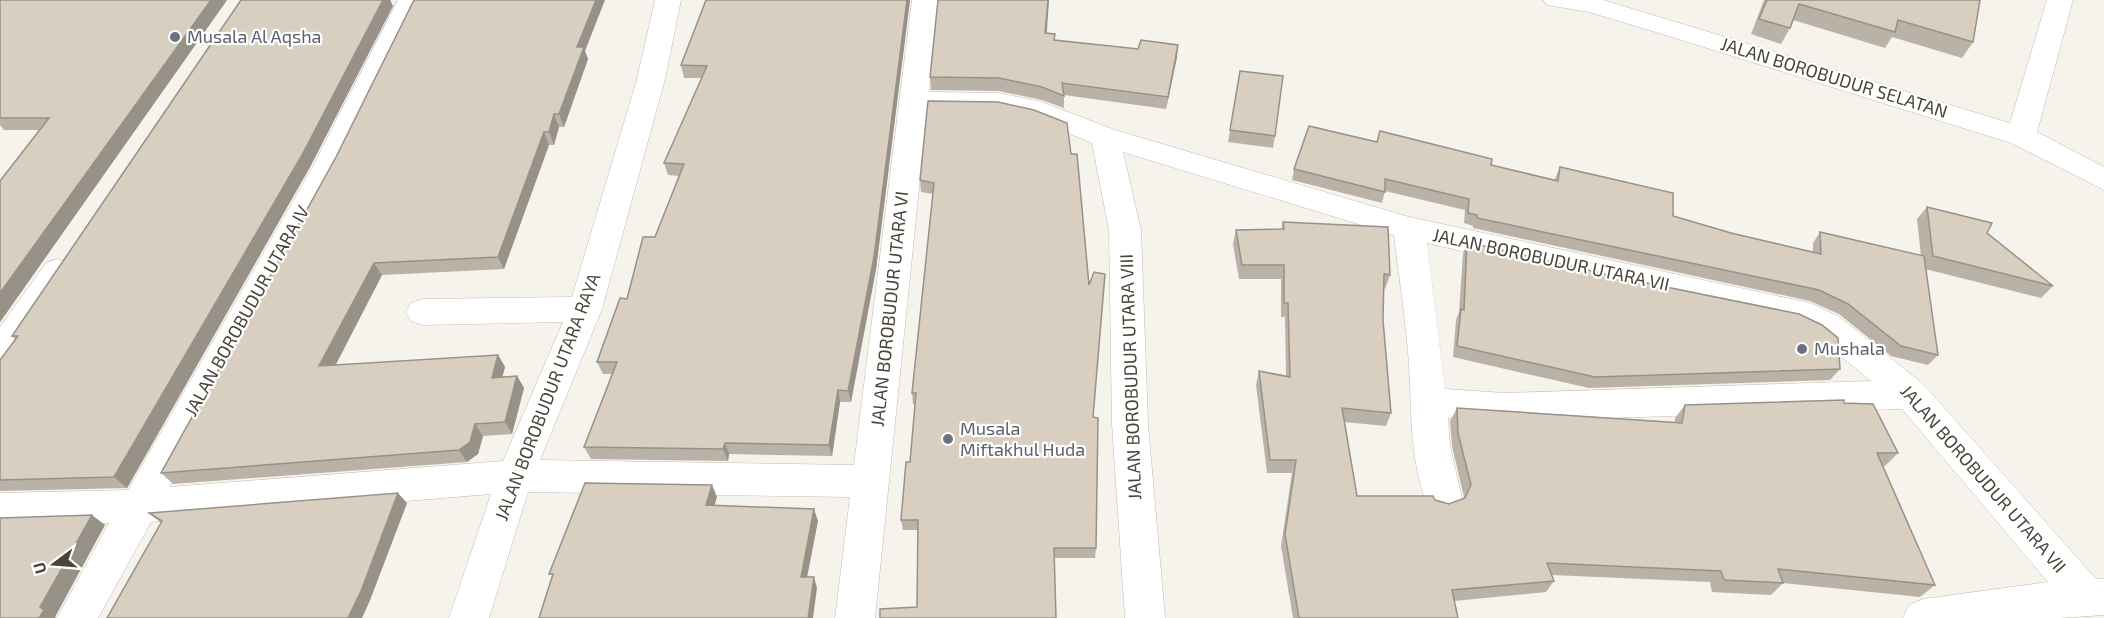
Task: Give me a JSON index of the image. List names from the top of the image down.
{
  "streets": {
    "street": [
      "JALAN BOROBUDUR SELATAN",
      "JALAN BOROBUDUR UTARA VII",
      "JALAN BOROBUDUR UTARA VI",
      "JALAN BOROBUDUR UTARA IV",
      "JALAN BOROBUDUR UTARA VIII",
      "JALAN BOROBUDUR UTARA RAYA"
    ]
  },
  "crossings": [
    ["JALAN BOROBUDUR UTARA VII", "JALAN BOROBUDUR UTARA VI"],
    ["JALAN BOROBUDUR UTARA VII", "JALAN BOROBUDUR UTARA VIII"]
  ],
  "places": ["Musala Al Aqsha", "Mushala", "Musala Miftakhul Huda"],
  "north": "left"
}
